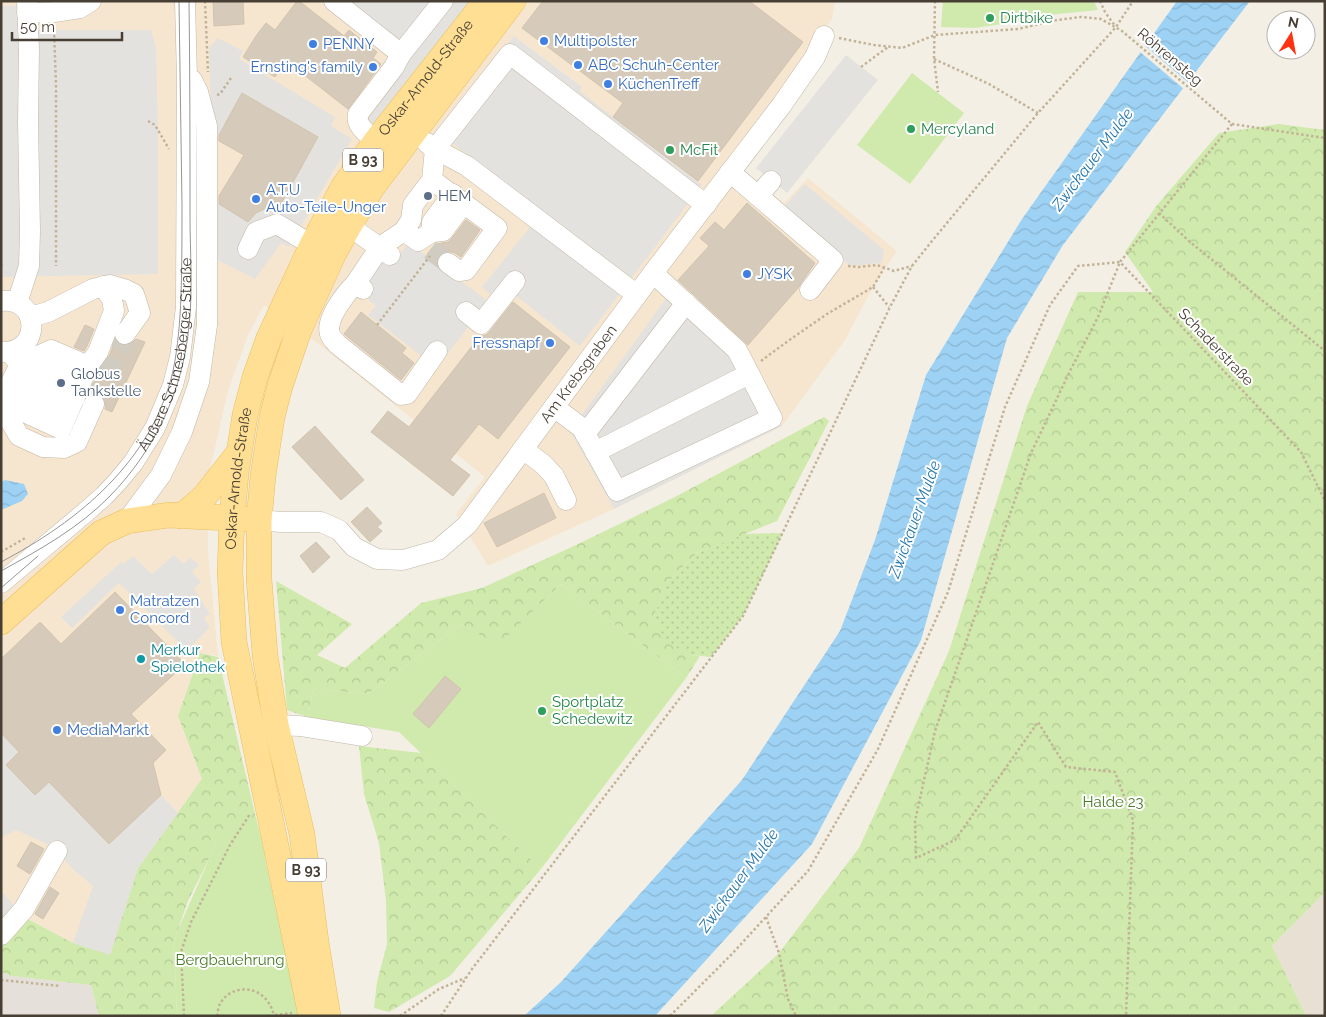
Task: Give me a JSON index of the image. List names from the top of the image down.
{
  "streets": {
    "main road": ["Oskar-Arnold-Straße", "B 93", "Äußere Schneeberger Straße"],
    "street": ["Am Krebsgraben"],
    "path": ["Röhrensteg", "Schaderstraße"]
  },
  "crossings": [
    ["Oskar-Arnold-Straße", "Äußere Schneeberger Straße"],
    ["Oskar-Arnold-Straße", "Am Krebsgraben"],
    ["Äußere Schneeberger Straße", "Am Krebsgraben"]
  ],
  "water": ["Zwickauer Mulde"],
  "parks": ["Halde 23", "Bergbauehrung"],
  "places": [
    "Dirtbike",
    "Multipolster",
    "PENNY",
    "ABC Schuh-Center",
    "Ernsting's family",
    "KüchenTreff",
    "Mercyland",
    "McFit",
    "HEM",
    "A.T.U Auto-Teile-Unger",
    "JYSK",
    "Fressnapf",
    "Globus Tankstelle",
    "Matratzen Concord",
    "Merkur Spielothek",
    "Sportplatz Schedewitz",
    "MediaMarkt"
  ],
  "scale_bar": "50 m",
  "north": "top"
}
